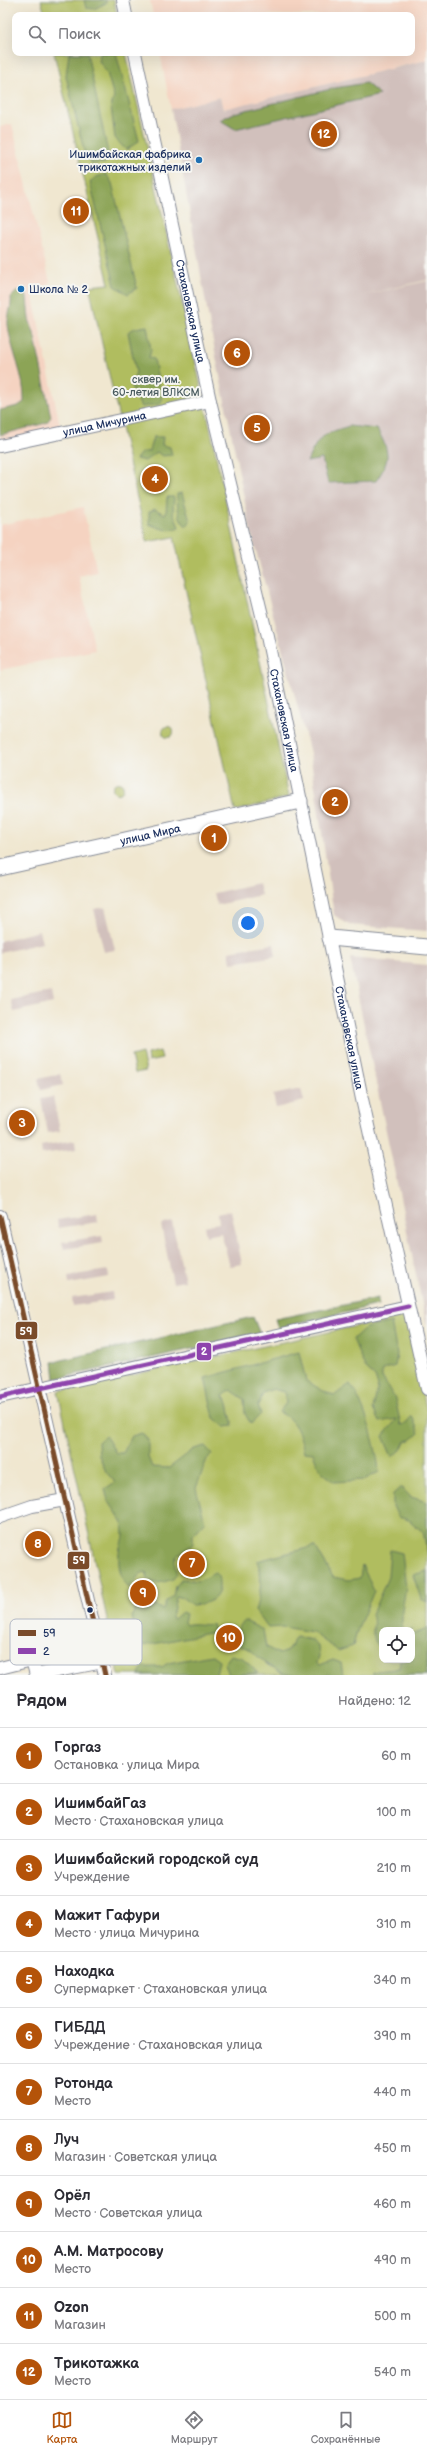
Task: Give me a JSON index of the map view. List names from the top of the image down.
{
  "streets": {
    "street": ["Стахановская улица", "улица Мичурина", "улица Мира"]
  },
  "crossings": [
    ["Стахановская улица", "улица Мичурина"],
    ["Стахановская улица", "улица Мира"]
  ],
  "parks": ["сквер им. 60-летия ВЛКСМ"],
  "places": ["Ишимбайская фабрика трикотажных изделий", "Школа № 2"],
  "lines": ["transit line 59", "transit line 2"],
  "legend": ["59", "2"],
  "page": {
    "search": "Поиск",
    "pins": [
      "12",
      "11",
      "6",
      "5",
      "4",
      "2",
      "1",
      "3",
      "8",
      "7",
      "9",
      "10"
    ],
    "heading": ["Рядом", "Найдено: 12"],
    "list": [
      {
        "mark": "1",
        "name": "Горгаз",
        "note": "Остановка · улица Мира",
        "value": "60 m"
      },
      {
        "mark": "2",
        "name": "ИшимбайГаз",
        "note": "Место · Стахановская улица",
        "value": "100 m"
      },
      {
        "mark": "3",
        "name": "Ишимбайский городской суд",
        "note": "Учреждение",
        "value": "210 m"
      },
      {
        "mark": "4",
        "name": "Мажит Гафури",
        "note": "Место · улица Мичурина",
        "value": "310 m"
      },
      {
        "mark": "5",
        "name": "Находка",
        "note": "Супермаркет · Стахановская улица",
        "value": "340 m"
      },
      {
        "mark": "6",
        "name": "ГИБДД",
        "note": "Учреждение · Стахановская улица",
        "value": "390 m"
      },
      {
        "mark": "7",
        "name": "Ротонда",
        "note": "Место",
        "value": "440 m"
      },
      {
        "mark": "8",
        "name": "Луч",
        "note": "Магазин · Советская улица",
        "value": "450 m"
      },
      {
        "mark": "9",
        "name": "Орёл",
        "note": "Место · Советская улица",
        "value": "460 m"
      },
      {
        "mark": "10",
        "name": "А.М. Матросову",
        "note": "Место",
        "value": "490 m"
      },
      {
        "mark": "11",
        "name": "Ozon",
        "note": "Магазин",
        "value": "500 m"
      },
      {
        "mark": "12",
        "name": "Трикотажка",
        "note": "Место",
        "value": "540 m"
      }
    ],
    "nav": ["Карта", "Маршрут", "Сохранённые"]
  }
}
